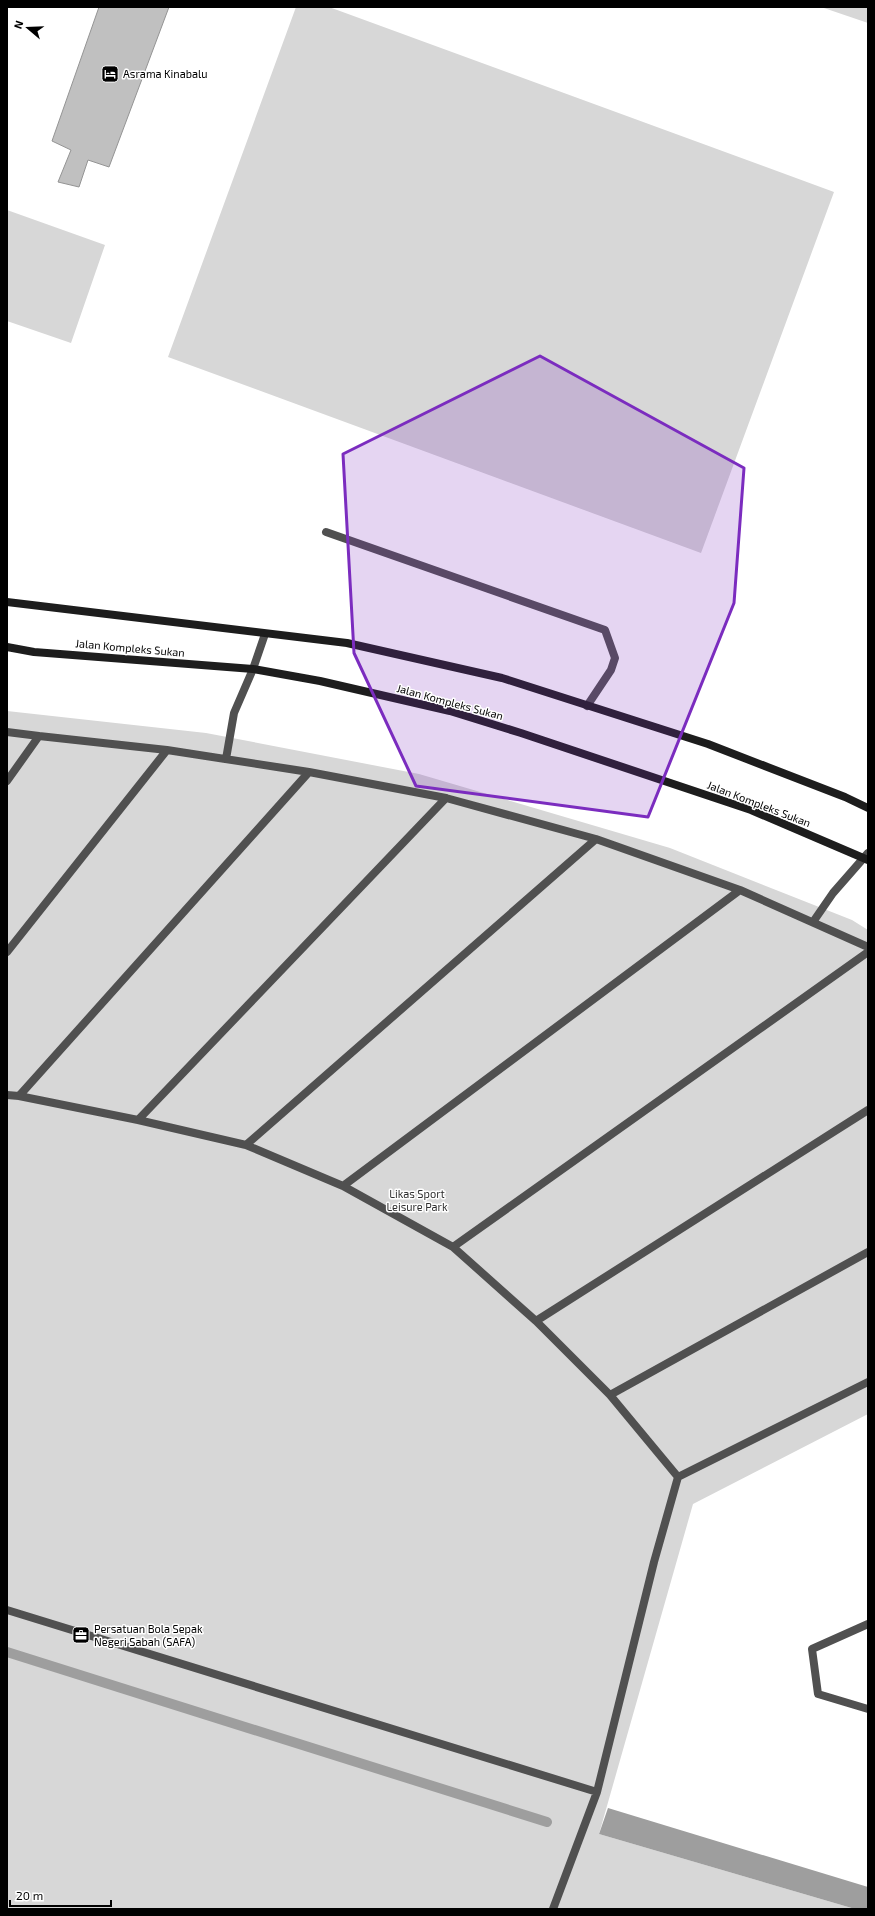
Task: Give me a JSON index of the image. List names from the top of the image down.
{
  "streets": {
    "main road": ["Jalan Kompleks Sukan"]
  },
  "parks": ["Likas Sport Leisure Park"],
  "places": {
    "hotel": ["Asrama Kinabalu"],
    "office": ["Persatuan Bola Sepak Negeri Sabah (SAFA)"]
  },
  "scale_bar": "20 m",
  "north": "left"
}
